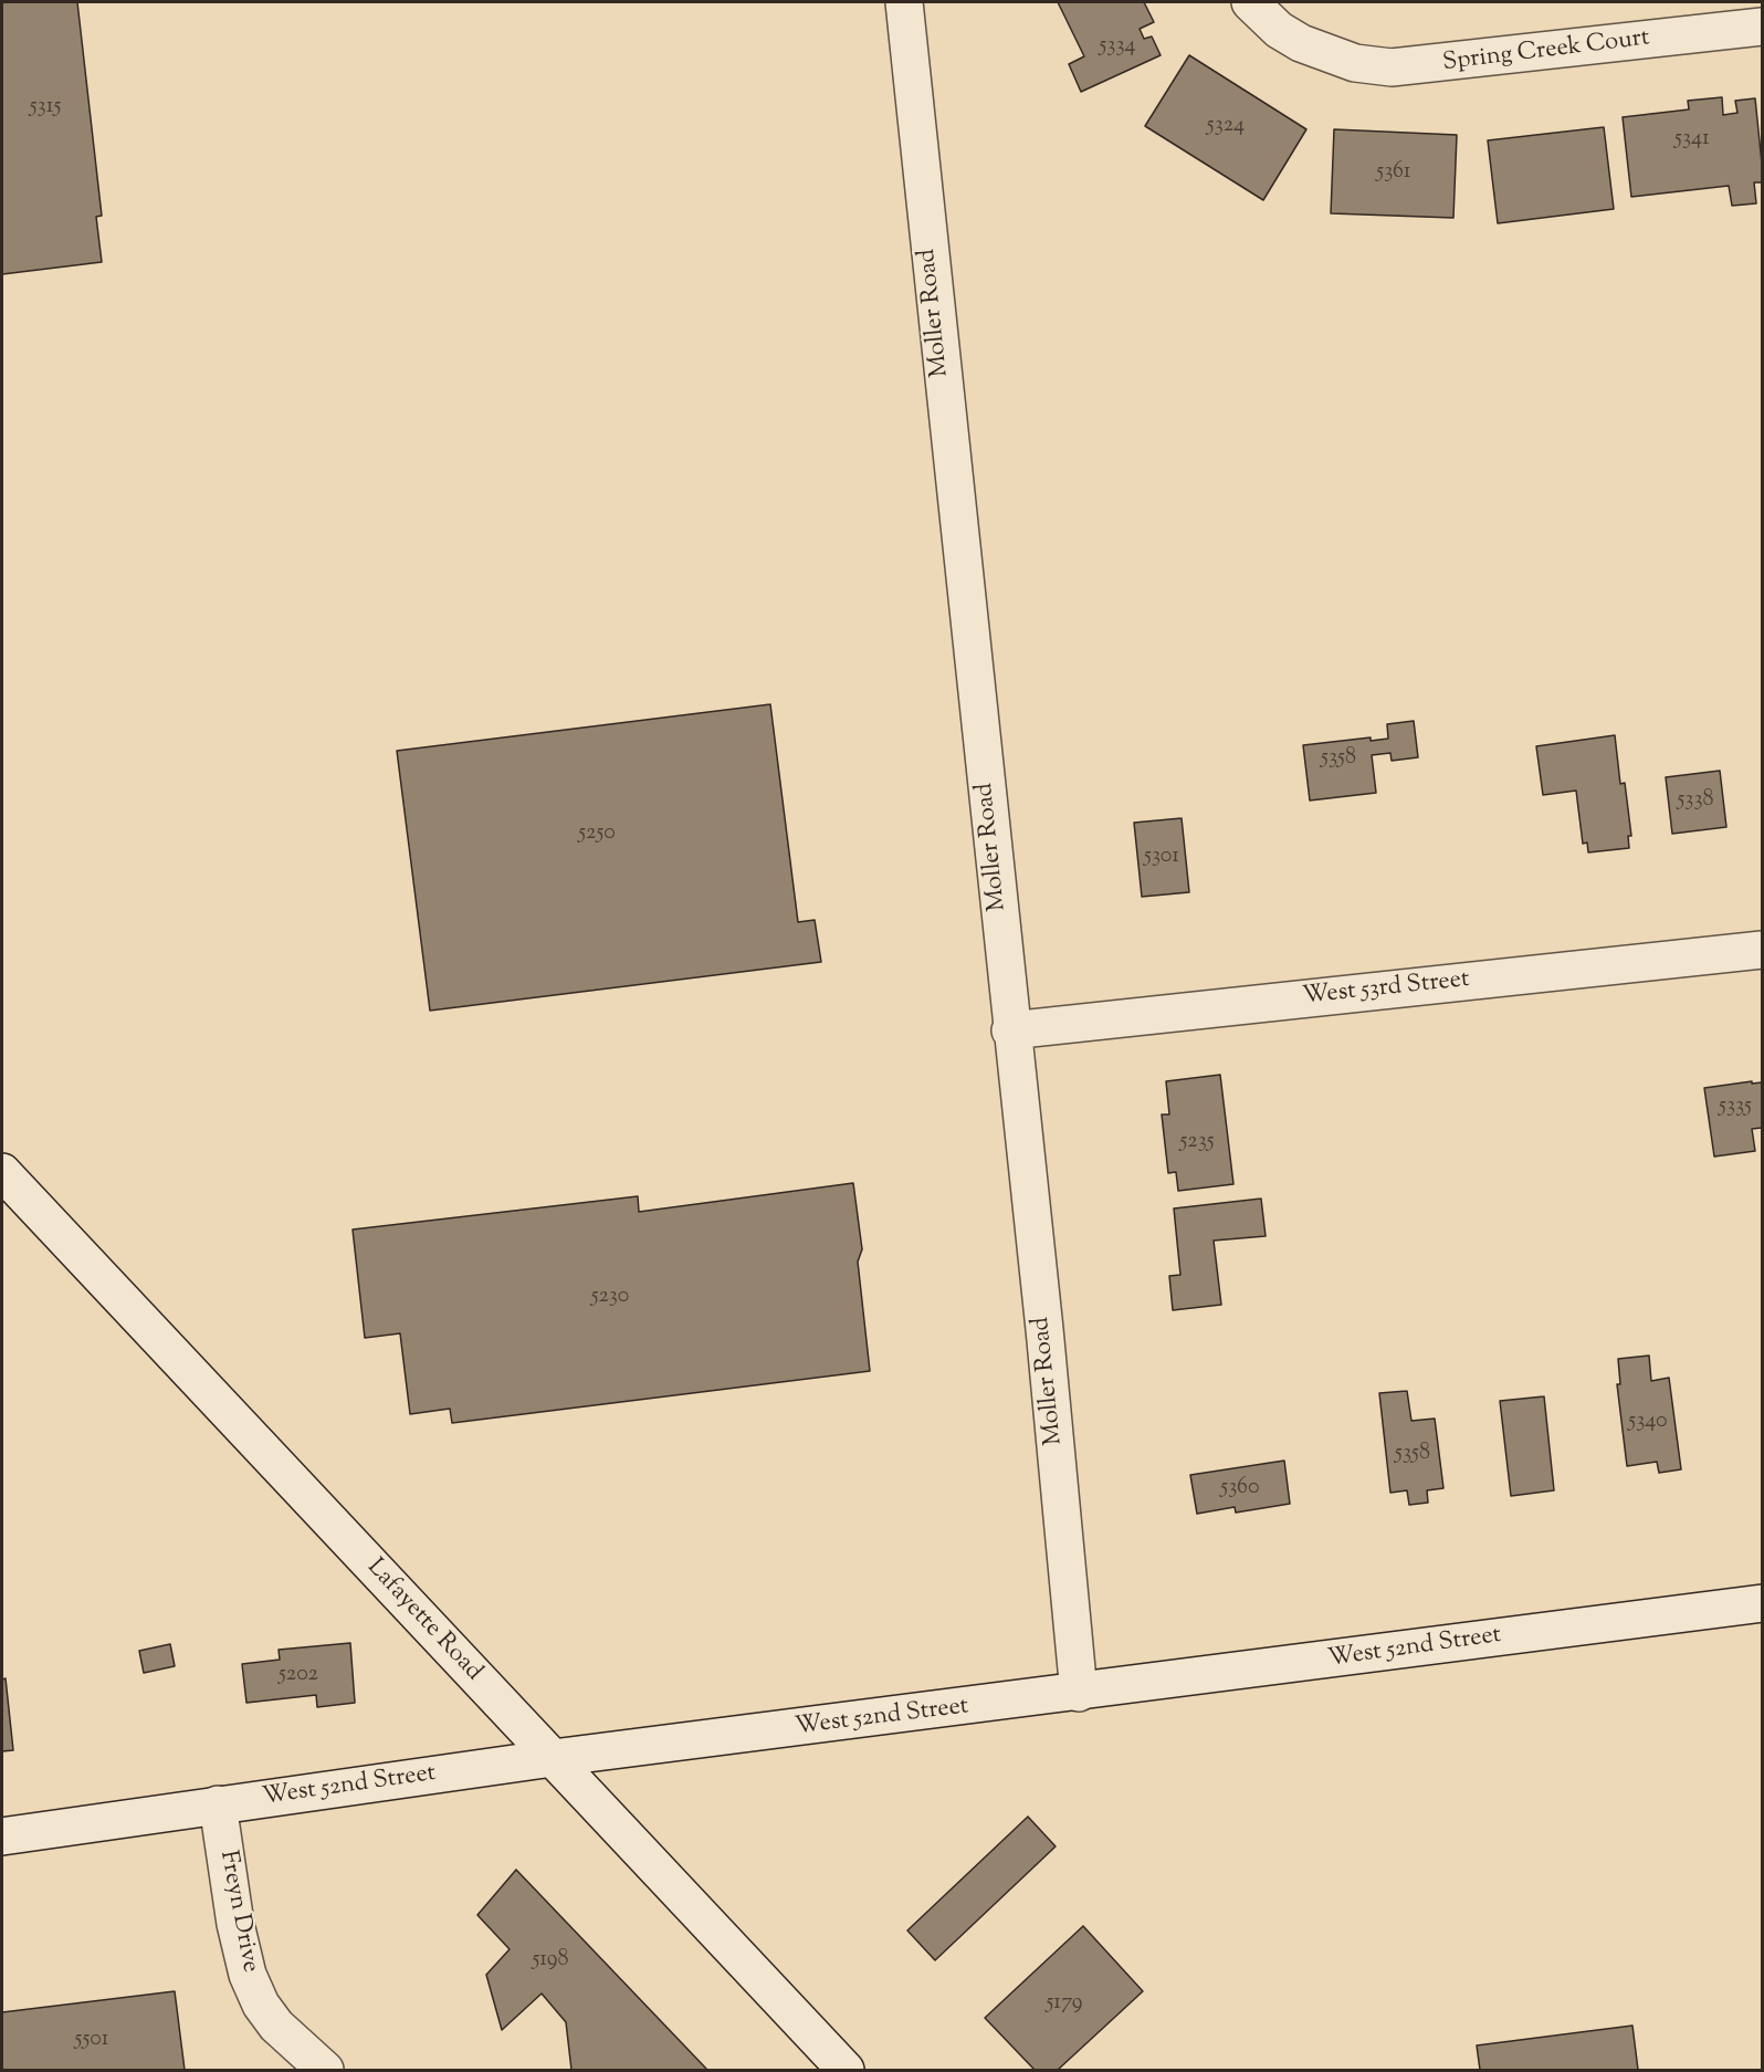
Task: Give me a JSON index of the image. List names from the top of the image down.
{
  "streets": {
    "street": [
      "Spring Creek Court",
      "Moller Road",
      "West 53rd Street",
      "Lafayette Road",
      "West 52nd Street",
      "Freyn Drive"
    ]
  },
  "crossings": [
    ["Moller Road", "West 53rd Street"],
    ["Moller Road", "West 52nd Street"],
    ["Lafayette Road", "West 52nd Street"],
    ["West 52nd Street", "Freyn Drive"]
  ],
  "house_numbers": [
    "5334",
    "5315",
    "5324",
    "5341",
    "5361",
    "5358",
    "5338",
    "5250",
    "5301",
    "5335",
    "5235",
    "5230",
    "5340",
    "5358",
    "5360",
    "5202",
    "5198",
    "5179",
    "5501"
  ]
}
